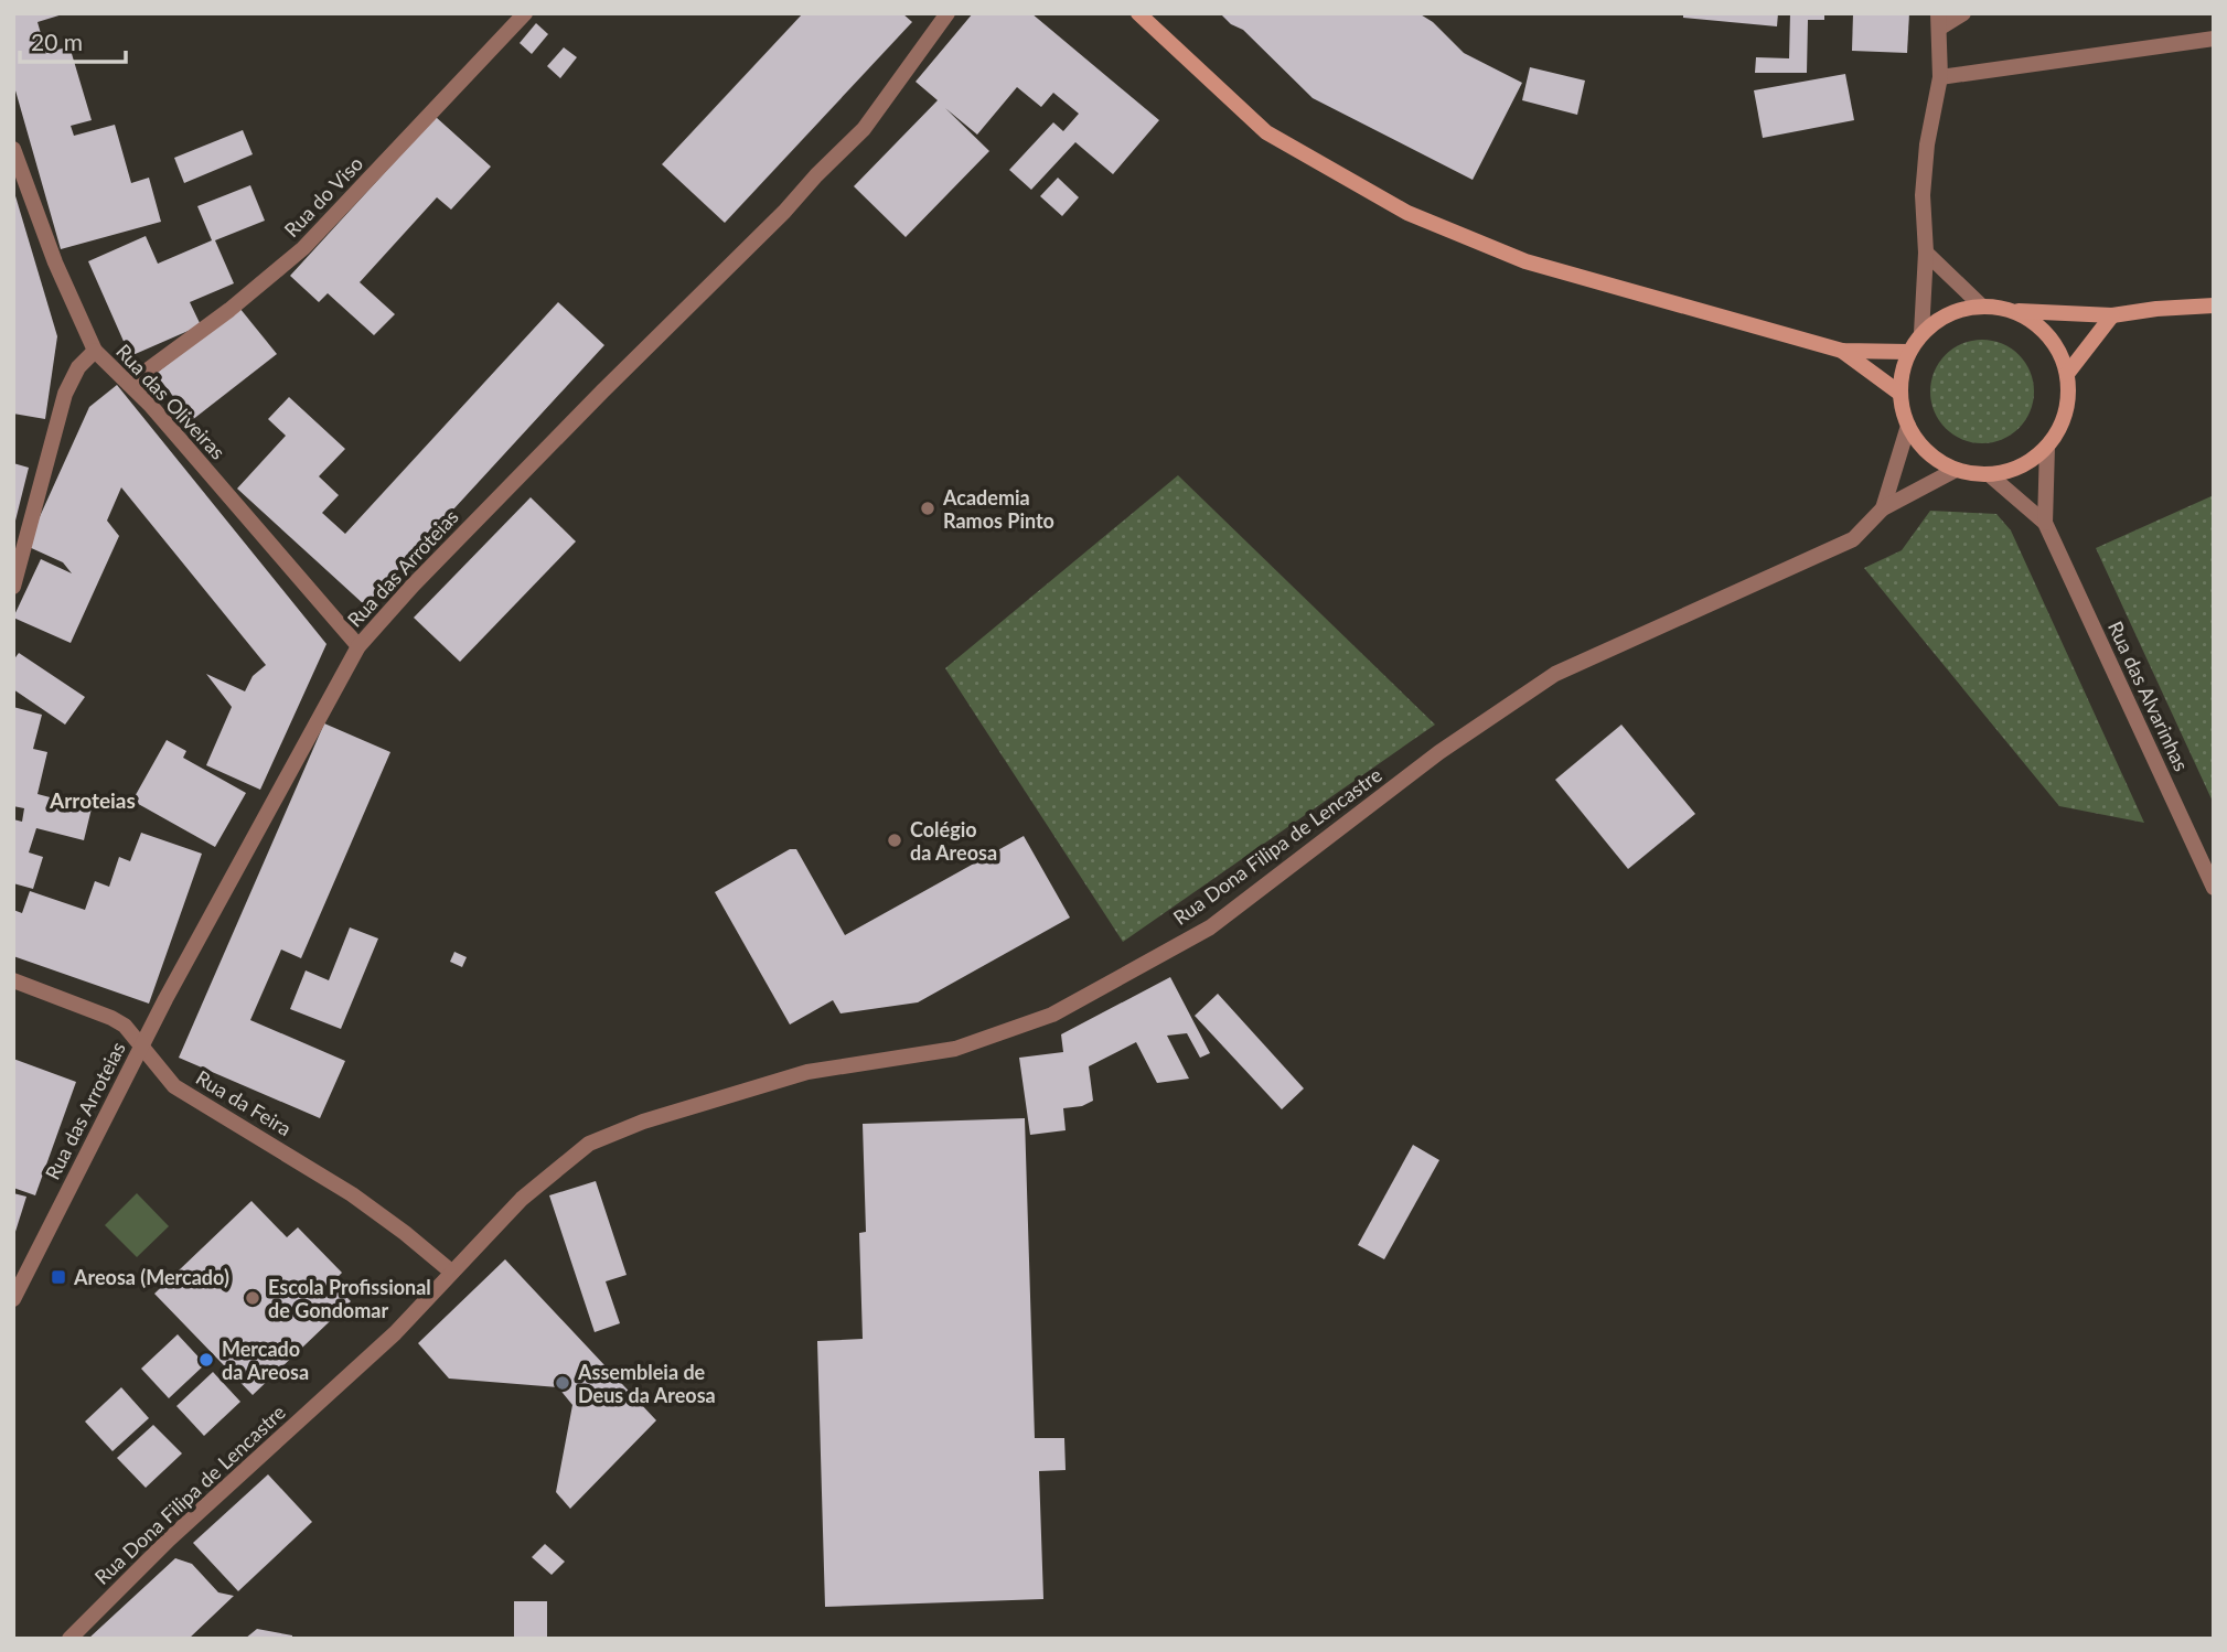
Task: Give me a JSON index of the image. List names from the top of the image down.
{
  "streets": {
    "street": [
      "Rua do Viso",
      "Rua das Oliveiras",
      "Rua das Arroteias",
      "Rua das Alvarinhas",
      "Rua Dona Filipa de Lencastre",
      "Rua da Feira"
    ]
  },
  "crossings": [
    ["Rua do Viso", "Rua das Oliveiras"],
    ["Rua das Oliveiras", "Rua das Arroteias"],
    ["Rua das Arroteias", "Rua da Feira"],
    ["Rua das Alvarinhas", "Rua Dona Filipa de Lencastre"],
    ["Rua Dona Filipa de Lencastre", "Rua da Feira"]
  ],
  "districts": ["Arroteias"],
  "places": {
    "other": [
      "Academia Ramos Pinto",
      "Colégio da Areosa",
      "Escola Profissional de Gondomar",
      "Mercado da Areosa",
      "Assembleia de Deus da Areosa"
    ],
    "transit": ["Areosa (Mercado)"]
  },
  "scale_bar": "20 m"
}
